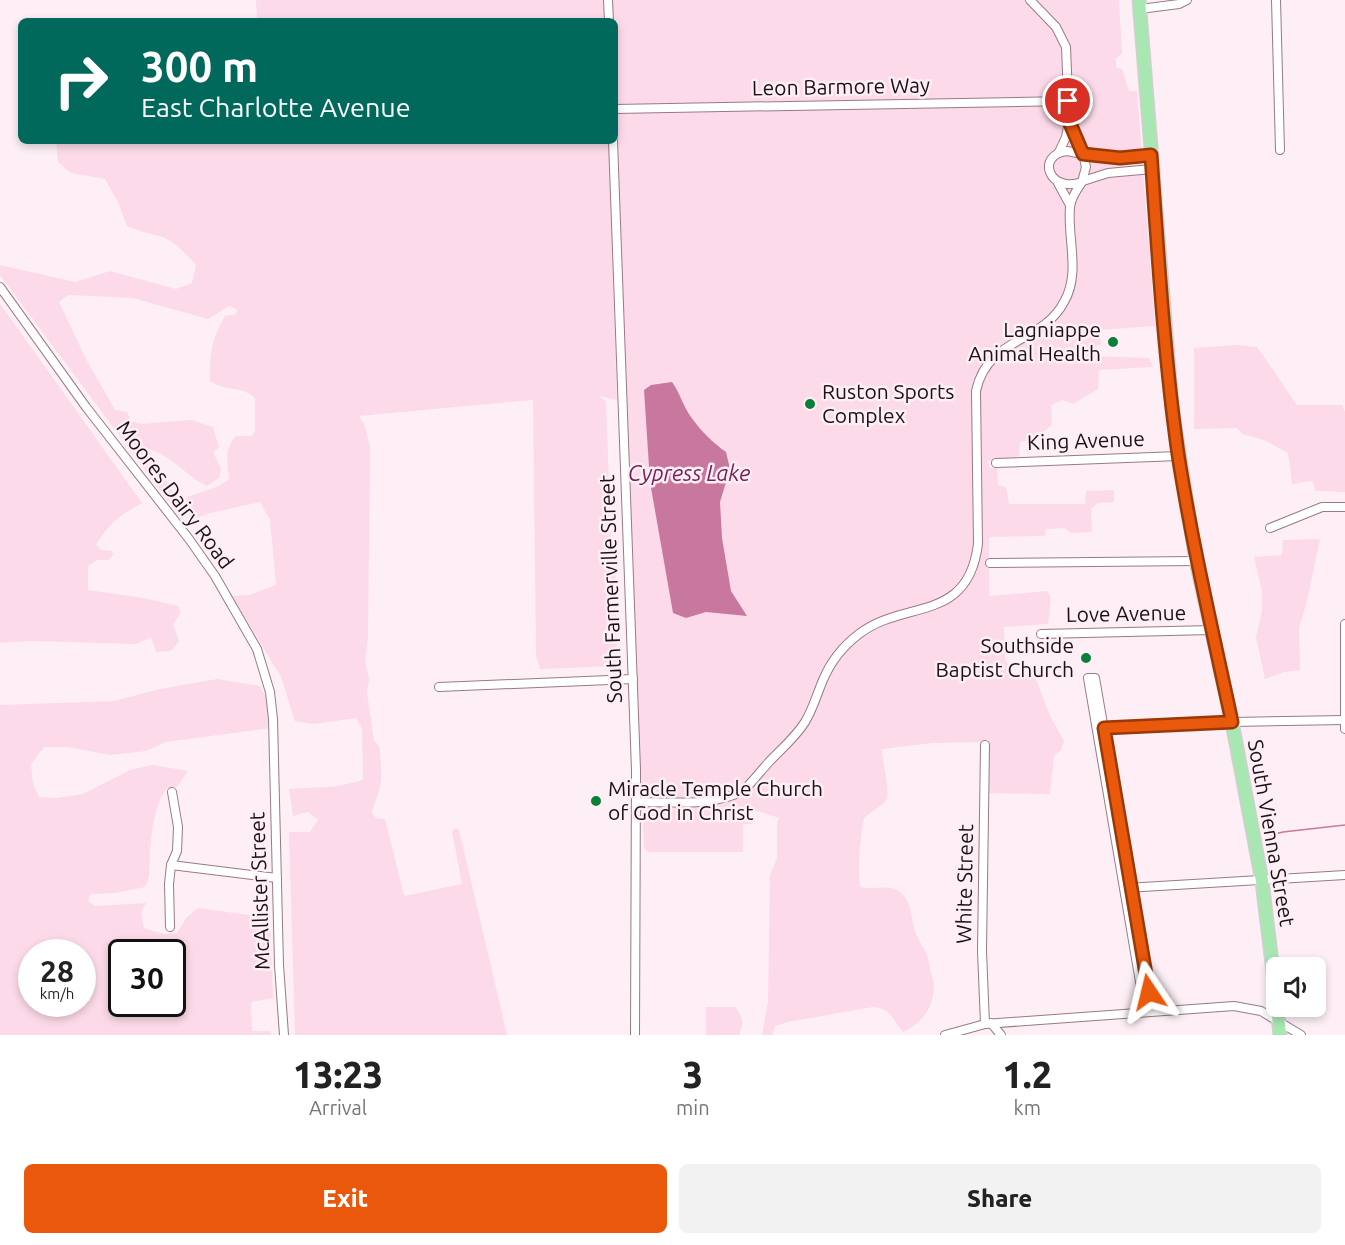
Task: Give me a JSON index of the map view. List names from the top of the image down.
{
  "streets": {
    "highway": ["South Vienna Street"],
    "street": [
      "Leon Barmore Way",
      "King Avenue",
      "Moores Dairy Road",
      "South Farmerville Street",
      "Love Avenue",
      "White Street",
      "McAllister Street"
    ]
  },
  "crossings": [
    ["King Avenue", "South Vienna Street"],
    ["Moores Dairy Road", "McAllister Street"],
    ["Love Avenue", "South Vienna Street"]
  ],
  "water": ["Cypress Lake"],
  "places": [
    "Lagniappe Animal Health",
    "Ruston Sports Complex",
    "Southside Baptist Church",
    "Miracle Temple Church of God in Christ"
  ],
  "page": {
    "turn": ["300 m", "East Charlotte Avenue"],
    "speed": "28 km/h",
    "limit": "30",
    "eta": [
      "13:23",
      "Arrival",
      "3",
      "min",
      "1.2",
      "km"
    ],
    "buttons": ["Exit", "Share"]
  }
}
